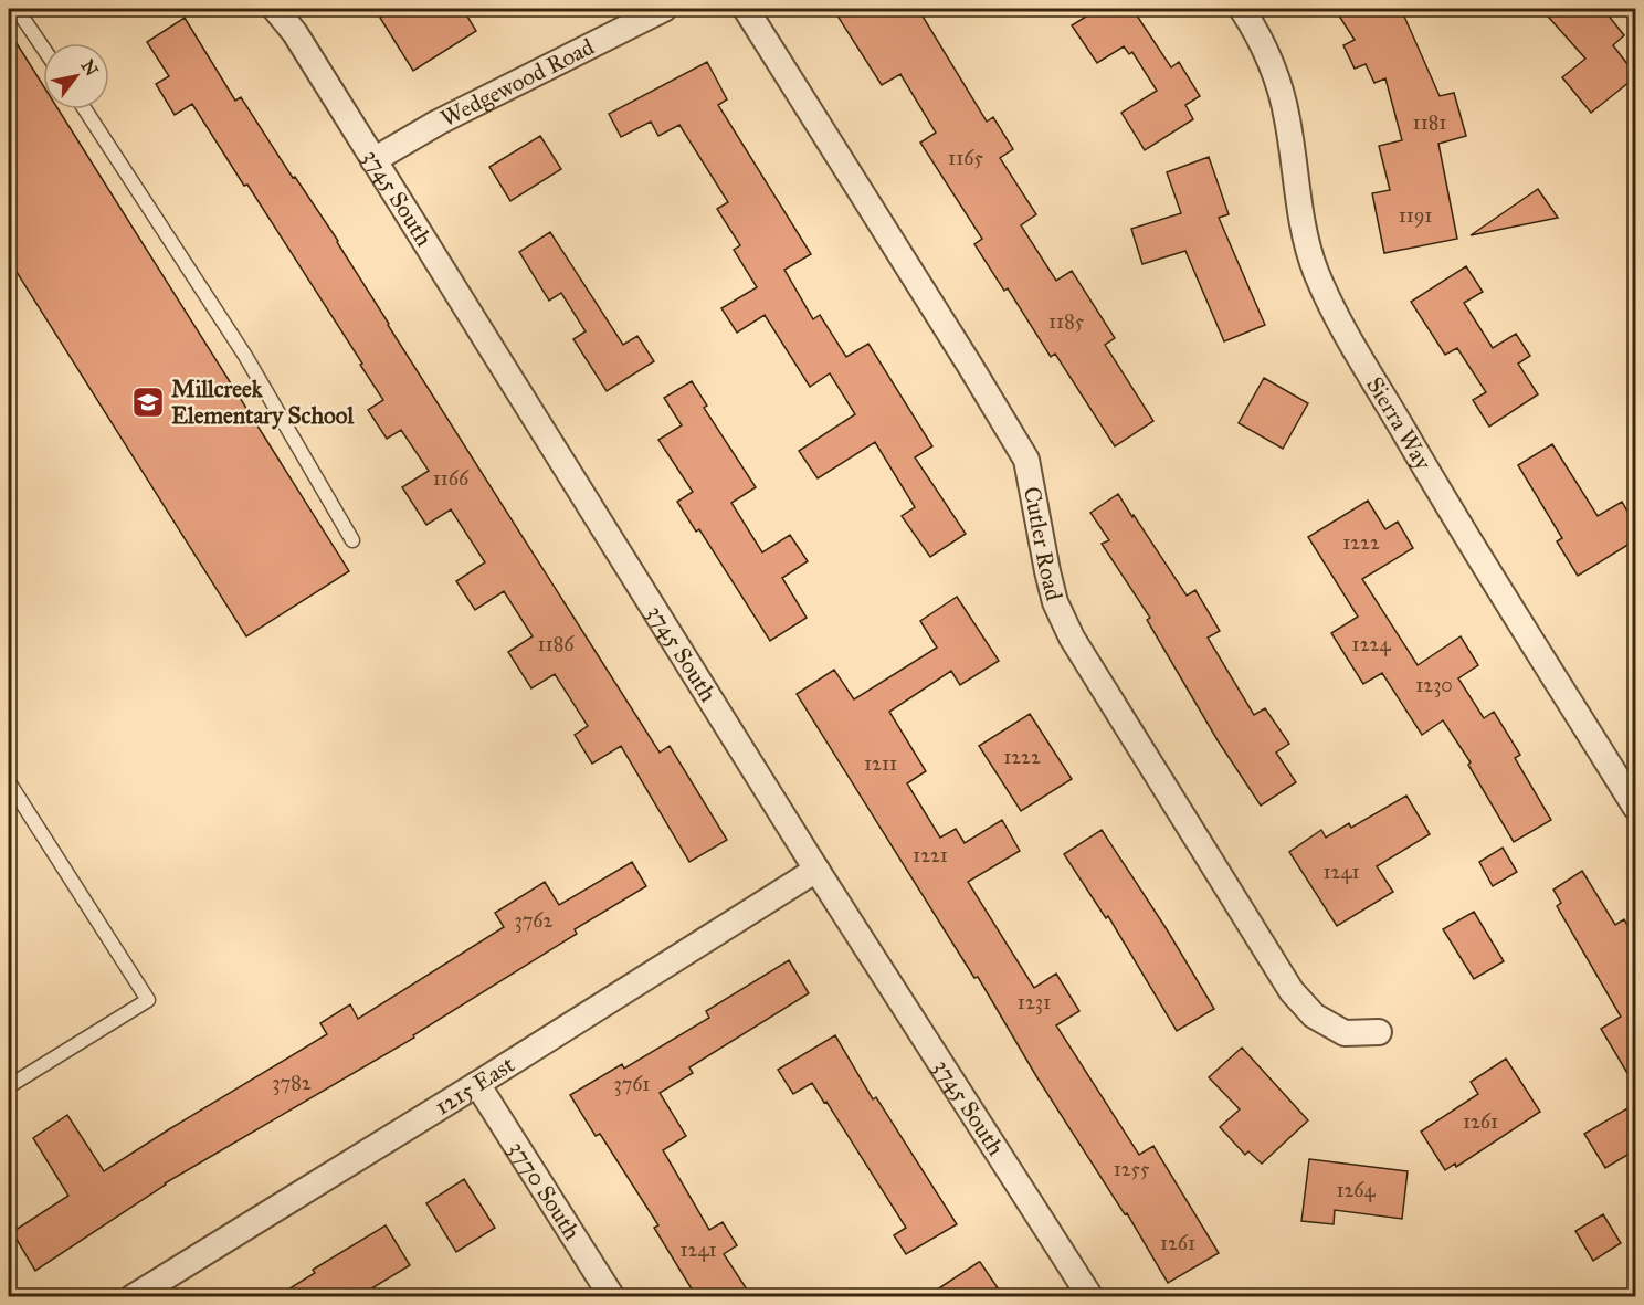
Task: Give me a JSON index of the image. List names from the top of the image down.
{
  "streets": {
    "street": [
      "Wedgewood Road",
      "3745 South",
      "Sierra Way",
      "Cutler Road",
      "1215 East",
      "3770 South"
    ]
  },
  "crossings": [
    ["Wedgewood Road", "3745 South"],
    ["3745 South", "1215 East"],
    ["1215 East", "3770 South"]
  ],
  "places": {
    "school or university": ["Millcreek Elementary School"]
  },
  "house_numbers": [
    "1181",
    "1165",
    "1191",
    "1185",
    "1166",
    "1222",
    "1186",
    "1224",
    "1230",
    "1222",
    "1211",
    "1221",
    "1241",
    "3762",
    "1231",
    "3782",
    "3761",
    "1261",
    "1255",
    "1264",
    "1261",
    "1241"
  ],
  "north": "top right"
}
